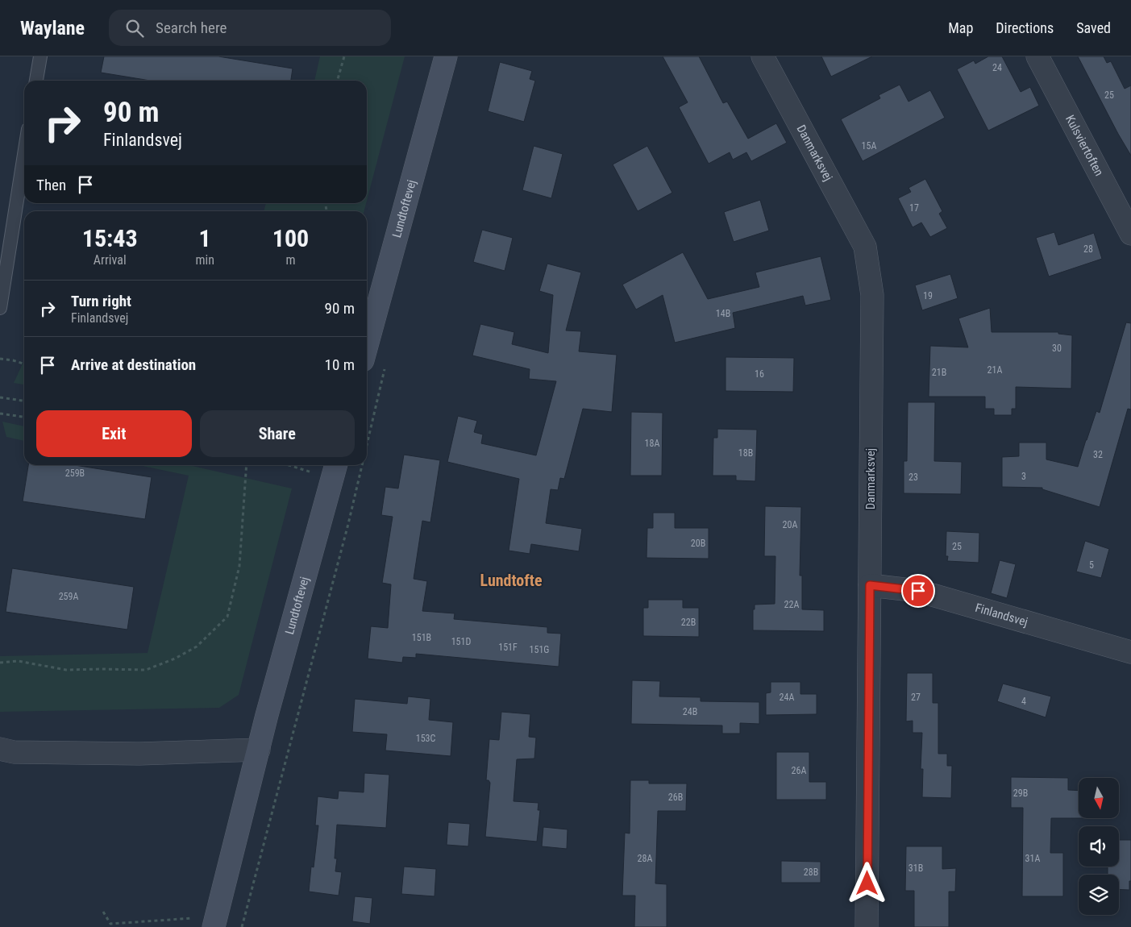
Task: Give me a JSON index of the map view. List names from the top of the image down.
{
  "streets": {
    "street": [
      "Kulsviertoften",
      "Danmarksvej",
      "Lundtoftevej",
      "Finlandsvej"
    ]
  },
  "crossings": [
    ["Danmarksvej", "Finlandsvej"]
  ],
  "districts": ["Lundtofte"],
  "house_numbers": [
    "24",
    "25",
    "15A",
    "17",
    "28",
    "19",
    "14B",
    "30",
    "21A",
    "21B",
    "16",
    "18A",
    "18B",
    "32",
    "259B",
    "3",
    "23",
    "20A",
    "20B",
    "25",
    "5",
    "259A",
    "22A",
    "22B",
    "151B",
    "151D",
    "151F",
    "151G",
    "24A",
    "27",
    "4",
    "24B",
    "153C",
    "26A",
    "29B",
    "26B",
    "28A",
    "31A",
    "31B",
    "28B"
  ],
  "north": "bottom",
  "page": {
    "header": "Waylane",
    "search": "Search here",
    "nav": ["Map", "Directions", "Saved"],
    "turn": ["90 m", "Finlandsvej"],
    "then": "Then",
    "eta": [
      "15:43",
      "Arrival",
      "1",
      "min",
      "100",
      "m"
    ],
    "list": [
      {
        "name": "Turn right",
        "note": "Finlandsvej",
        "value": "90 m"
      },
      {
        "name": "Arrive at destination",
        "value": "10 m"
      }
    ],
    "buttons": ["Exit", "Share"]
  }
}
